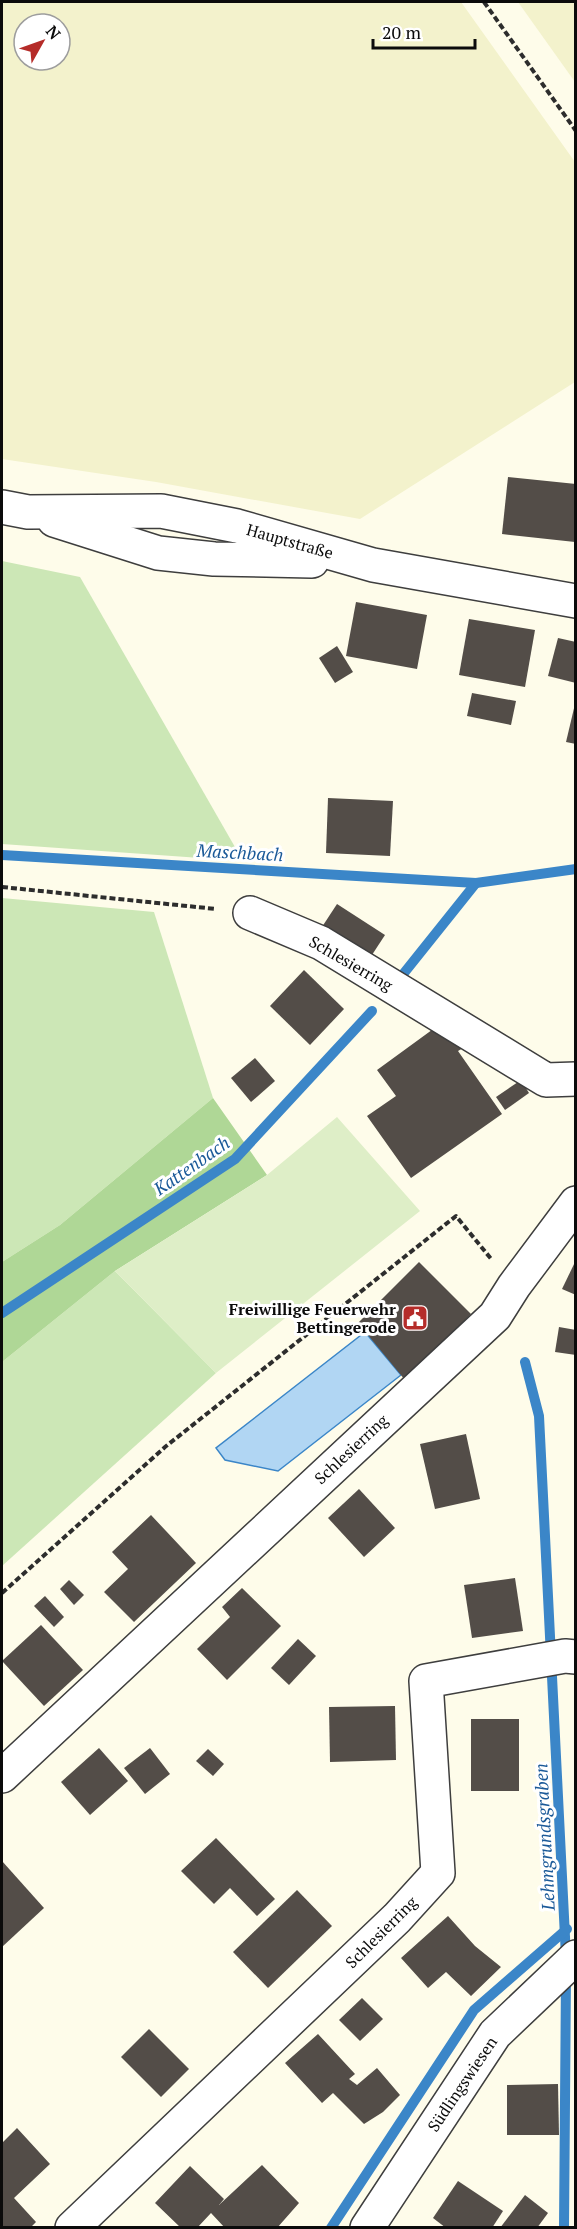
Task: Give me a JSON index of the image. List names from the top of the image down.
{
  "streets": {
    "street": ["Hauptstraße", "Schlesierring", "Südlingswiesen"]
  },
  "water": ["Maschbach", "Kattenbach", "Lehmgrundsgraben"],
  "places": {
    "public building": ["Freiwillige Feuerwehr Bettingerode"]
  },
  "scale_bar": "20 m",
  "north": "top right"
}
